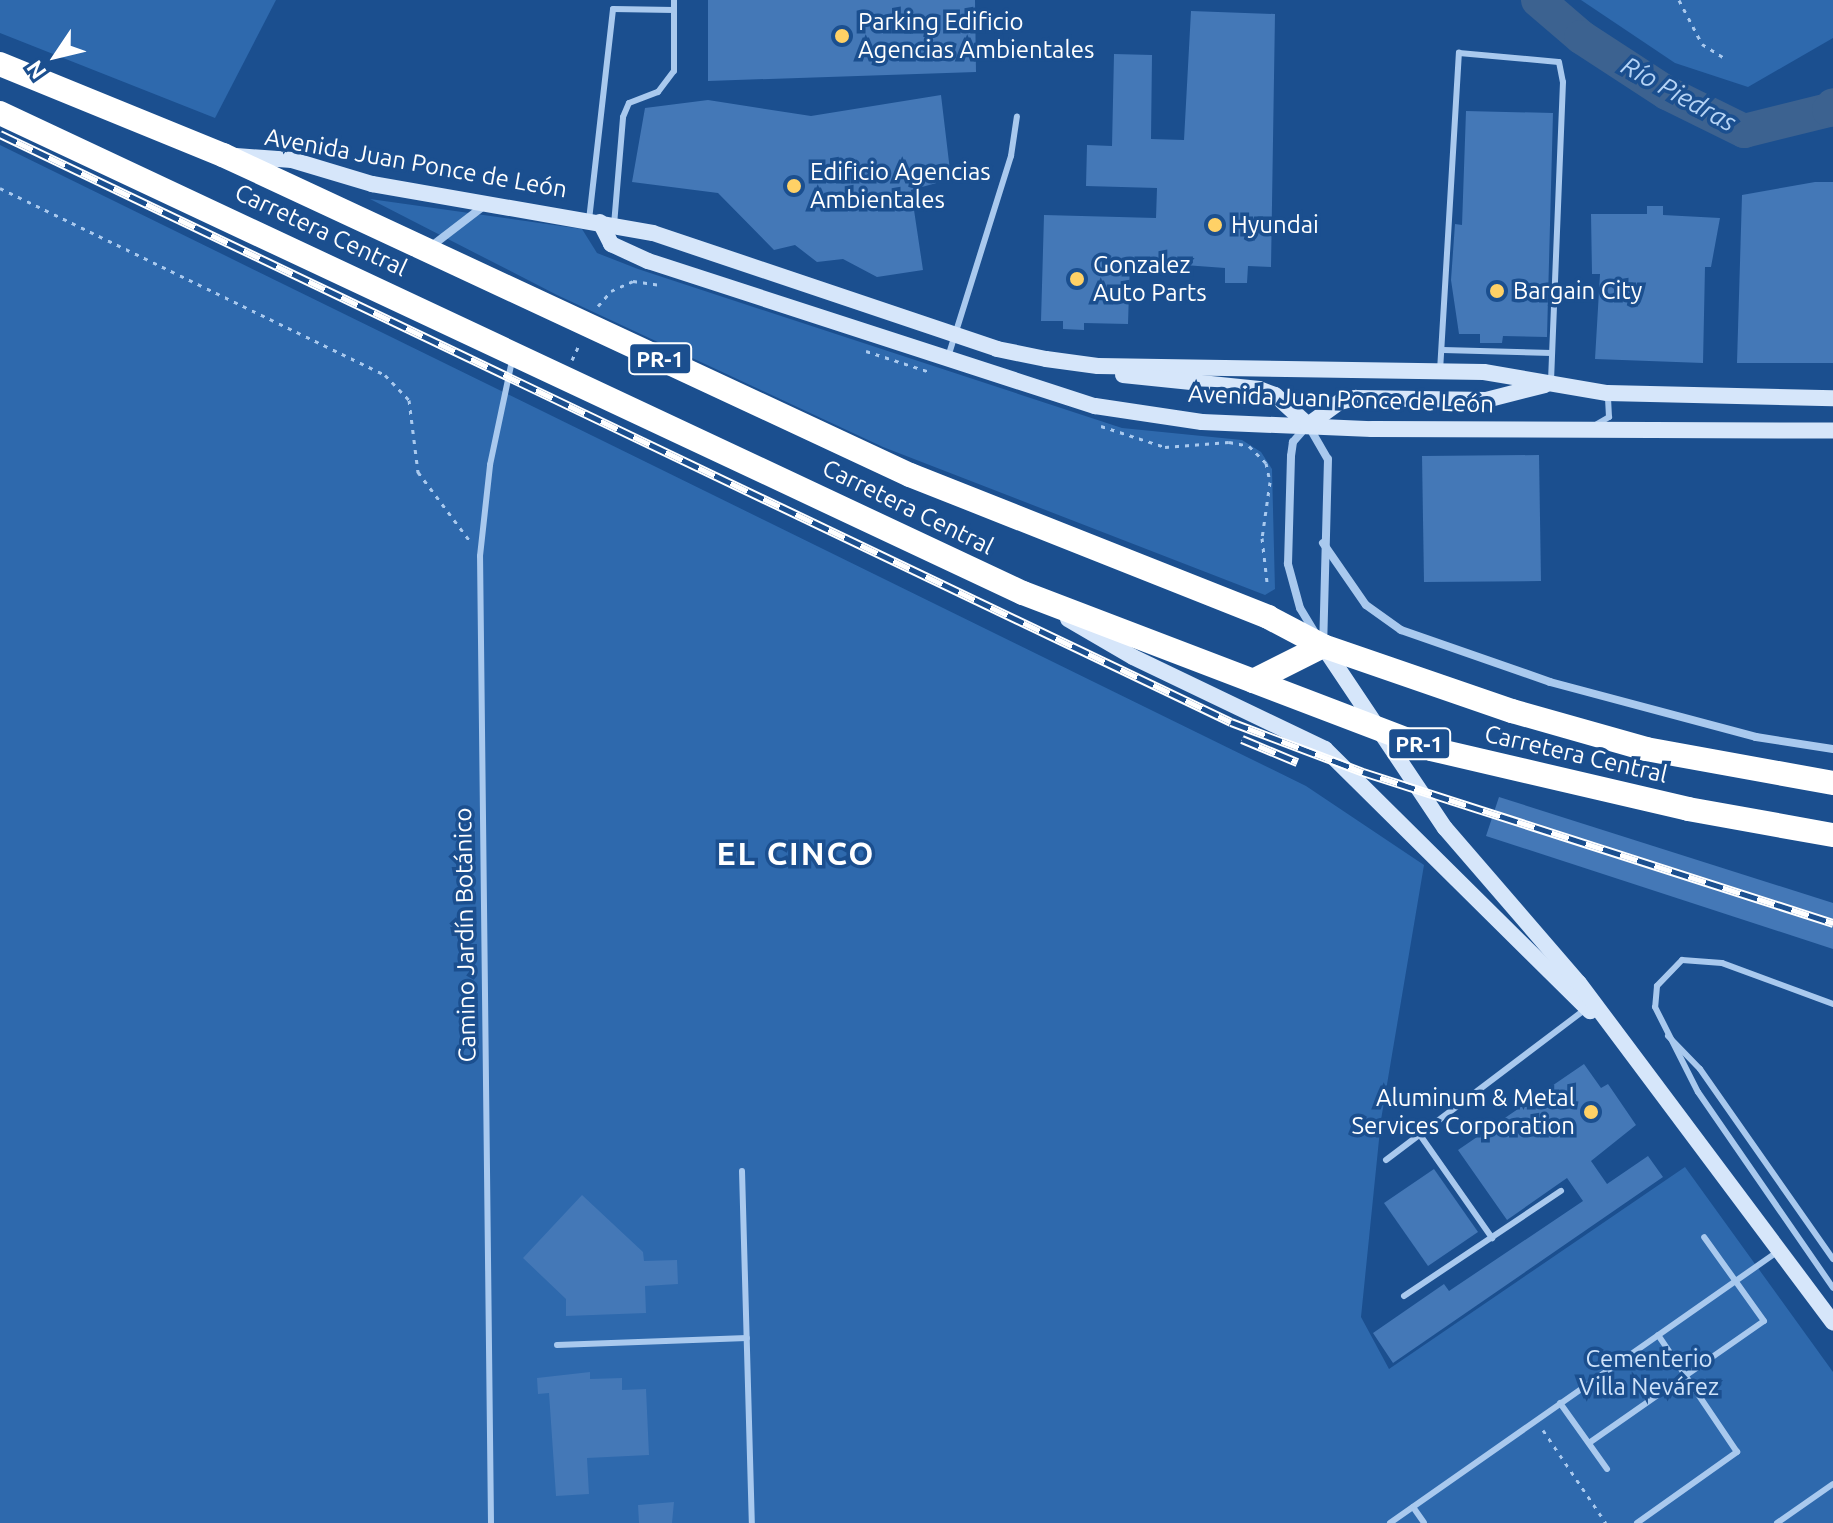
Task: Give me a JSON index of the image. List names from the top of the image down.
{
  "streets": {
    "highway": ["Carretera Central", "PR-1"],
    "street": ["Avenida Juan Ponce de León"],
    "lane": ["Camino Jardín Botánico"]
  },
  "crossings": [
    ["Avenida Juan Ponce de León", "Carretera Central"],
    ["Carretera Central", "Camino Jardín Botánico"]
  ],
  "districts": ["EL CINCO"],
  "water": ["Río Piedras"],
  "parks": ["Cementerio Villa Nevárez"],
  "places": [
    "Parking Edificio Agencias Ambientales",
    "Edificio Agencias Ambientales",
    "Hyundai",
    "Gonzalez Auto Parts",
    "Bargain City",
    "Aluminum & Metal Services Corporation"
  ],
  "north": "bottom left"
}
